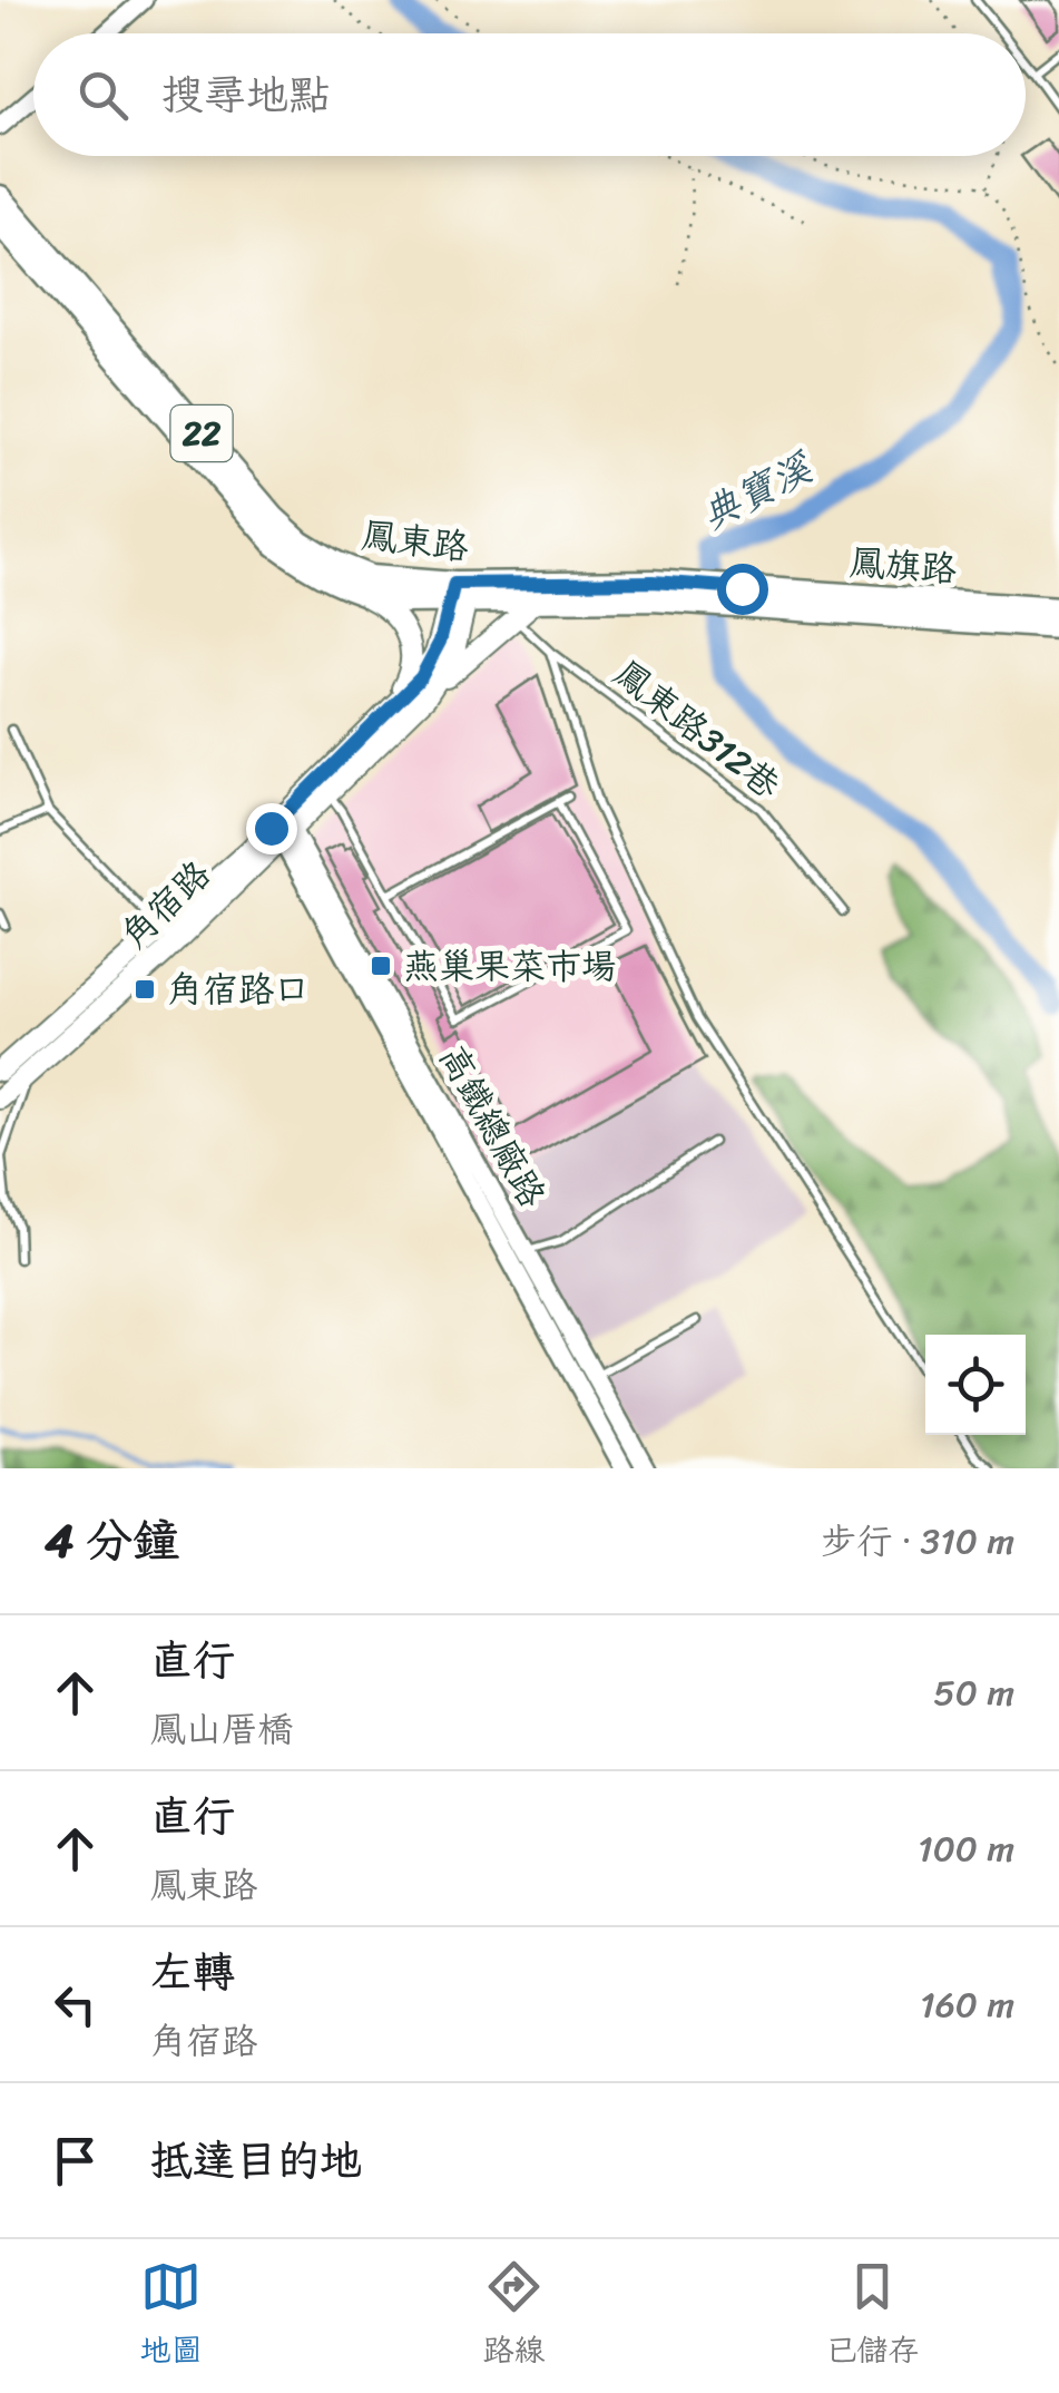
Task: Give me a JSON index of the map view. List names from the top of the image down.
{
  "streets": {
    "main road": [
      "22",
      "鳳東路",
      "鳳旗路",
      "角宿路"
    ],
    "street": ["高鐵總廠路"],
    "lane": ["鳳東路312巷"]
  },
  "crossings": [
    ["鳳東路", "鳳旗路"],
    ["鳳東路", "角宿路"],
    ["角宿路", "高鐵總廠路"]
  ],
  "water": ["典寶溪"],
  "places": {
    "transit": ["燕巢果菜市場", "角宿路口"]
  },
  "page": {
    "search": "搜尋地點",
    "heading": ["4 分鐘", "步行 · 310 m"],
    "list": [
      ["直行", "鳳山厝橋", "50 m"],
      ["直行", "鳳東路", "100 m"],
      ["左轉", "角宿路", "160 m"],
      "抵達目的地"
    ],
    "nav": ["地圖", "路線", "已儲存"]
  }
}
